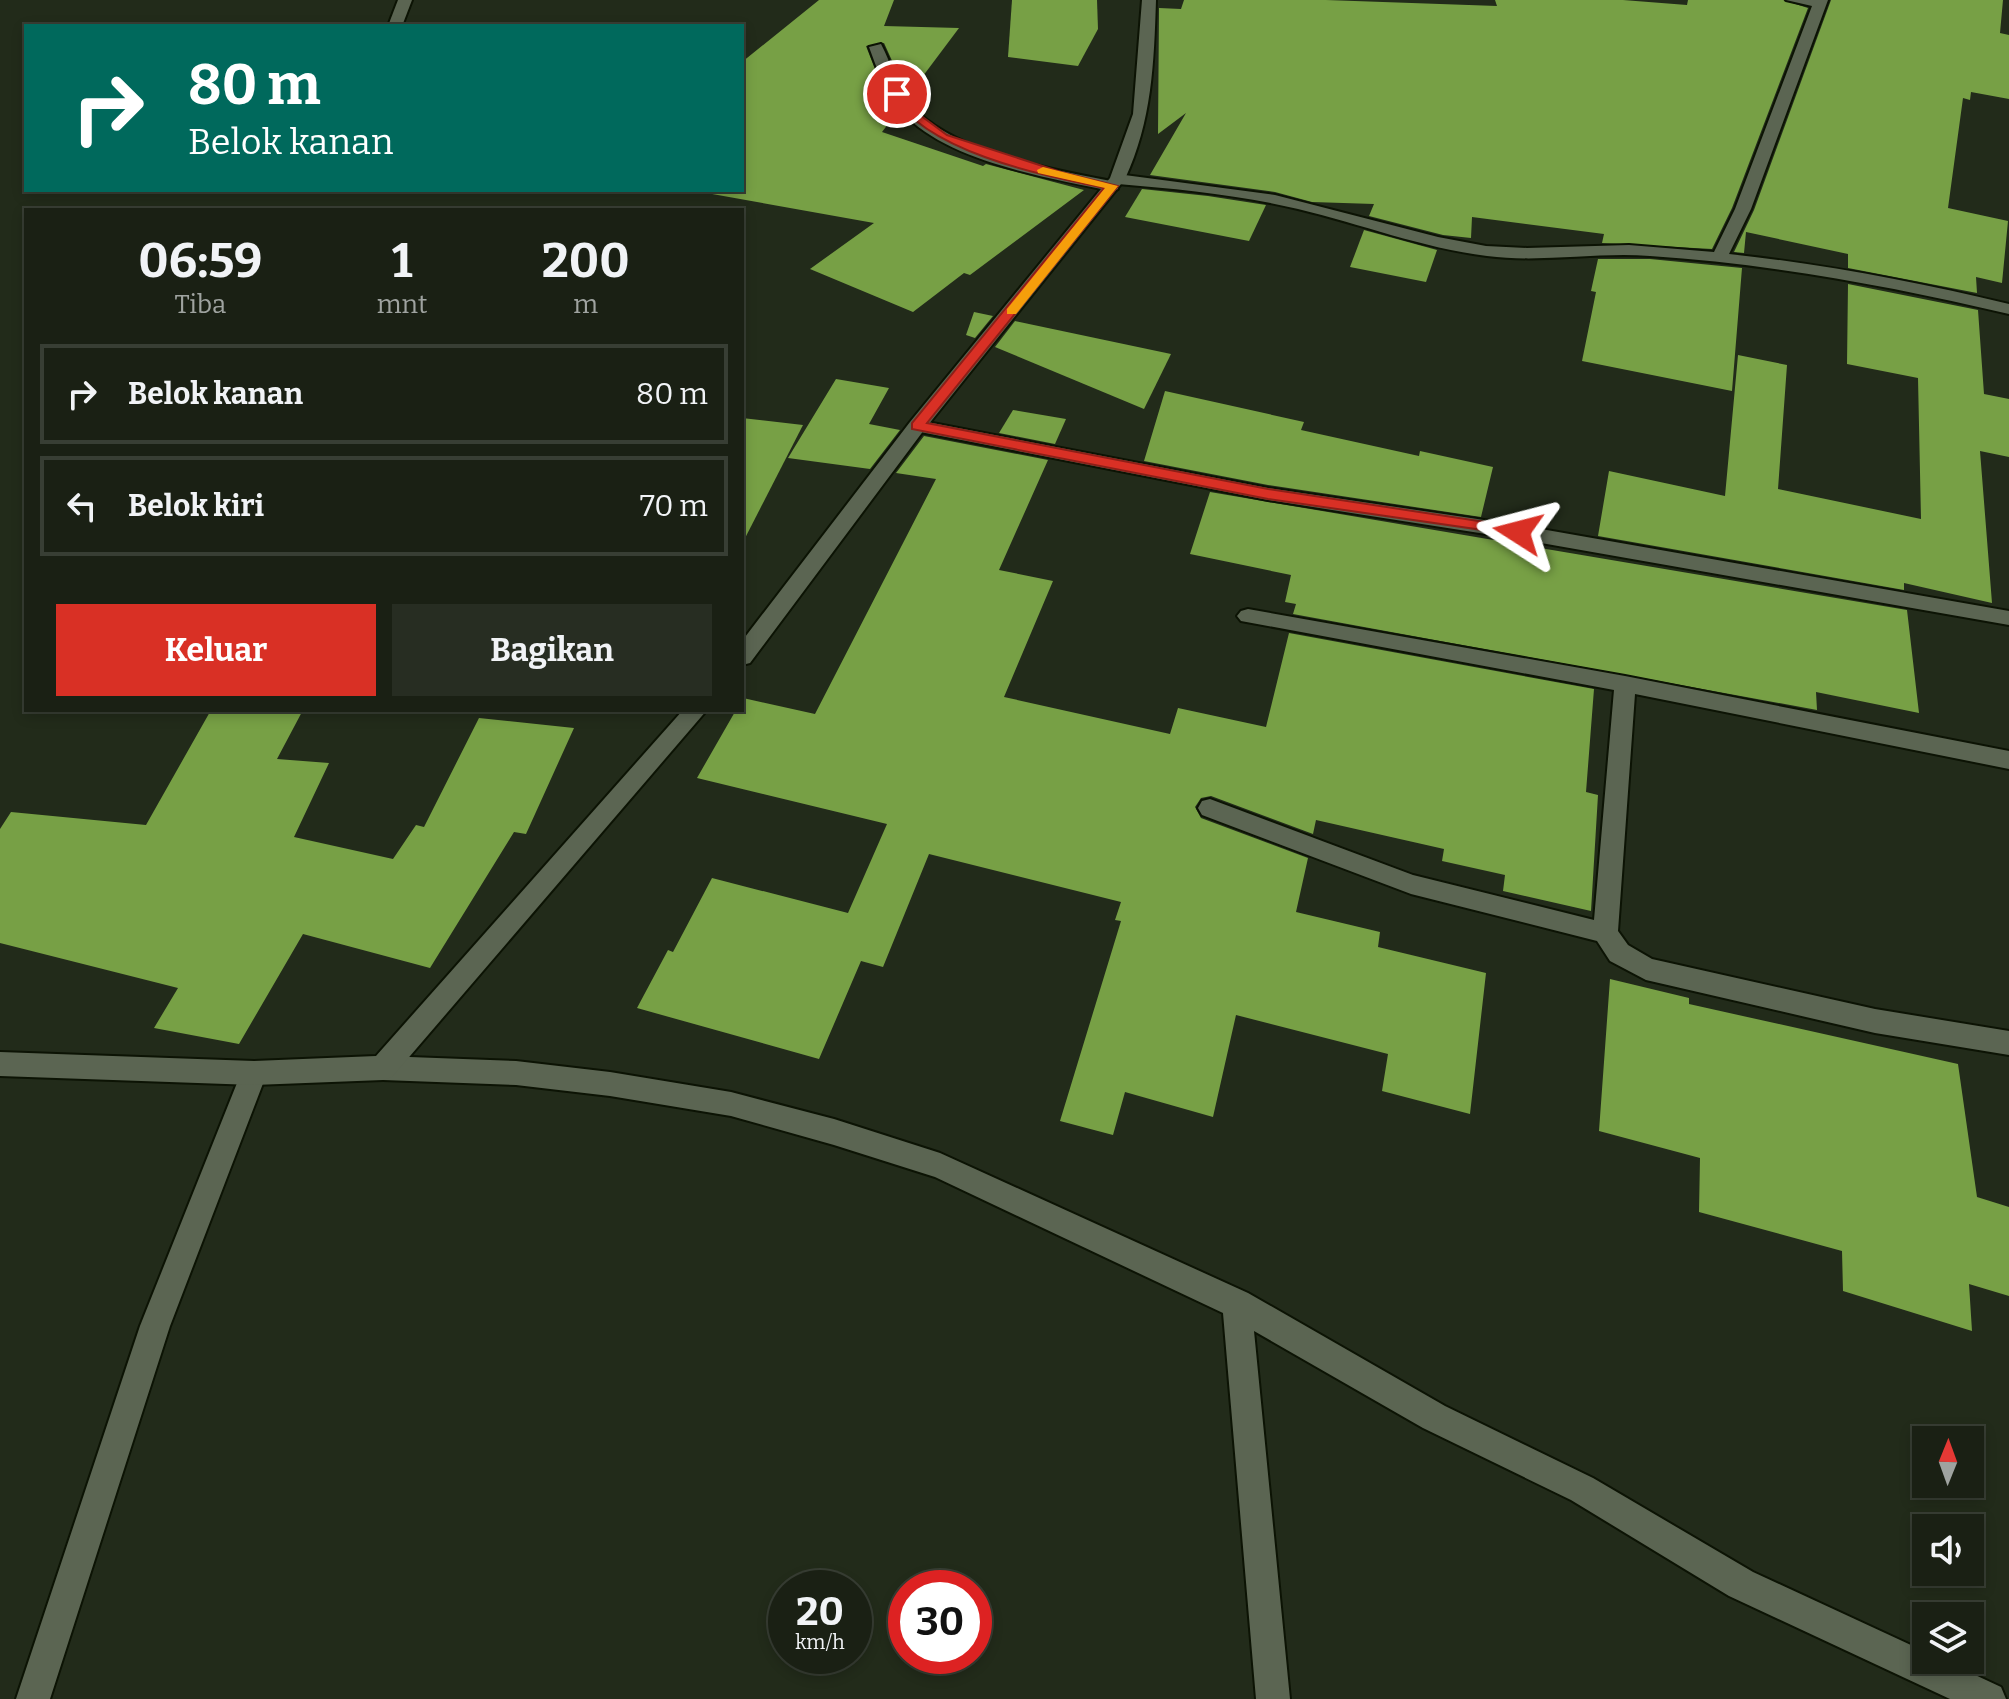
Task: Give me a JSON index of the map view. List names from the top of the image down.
{
  "north": "top",
  "page": {
    "turn": ["80 m", "Belok kanan"],
    "eta": [
      "06:59",
      "Tiba",
      "1",
      "mnt",
      "200",
      "m"
    ],
    "list": [
      {
        "name": "Belok kanan",
        "value": "80 m"
      },
      {
        "name": "Belok kiri",
        "value": "70 m"
      }
    ],
    "buttons": ["Keluar", "Bagikan"],
    "speed": "20 km/h",
    "limit": "30"
  }
}
